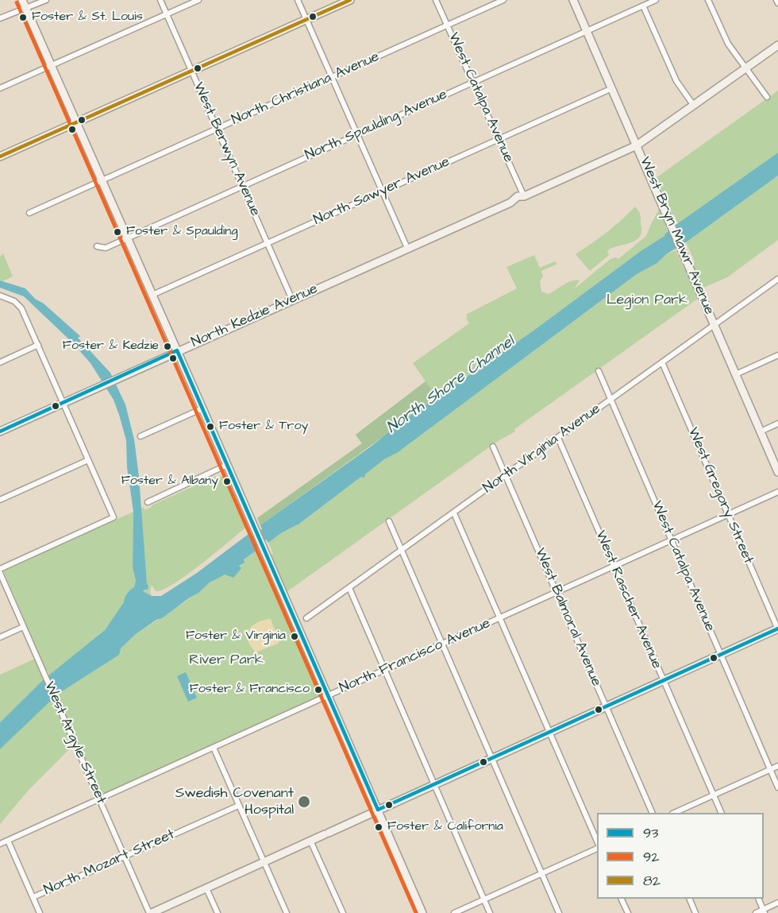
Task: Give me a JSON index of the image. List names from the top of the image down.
{
  "streets": {
    "main road": ["West Bryn Mawr Avenue", "North Kedzie Avenue"],
    "street": [
      "North Christiana Avenue",
      "West Catalpa Avenue",
      "North Spaulding Avenue",
      "West Berwyn Avenue",
      "North Sawyer Avenue",
      "North Virginia Avenue",
      "West Gregory Street",
      "West Rascher Avenue",
      "West Balmoral Avenue",
      "North Francisco Avenue",
      "West Argyle Street",
      "North Mozart Street"
    ]
  },
  "crossings": [
    ["North Christiana Avenue", "West Catalpa Avenue"],
    ["North Christiana Avenue", "West Berwyn Avenue"],
    ["West Catalpa Avenue", "North Spaulding Avenue"],
    ["West Catalpa Avenue", "North Sawyer Avenue"],
    ["West Catalpa Avenue", "North Kedzie Avenue"],
    ["West Catalpa Avenue", "North Virginia Avenue"],
    ["West Catalpa Avenue", "North Francisco Avenue"],
    ["North Spaulding Avenue", "West Berwyn Avenue"],
    ["North Spaulding Avenue", "West Bryn Mawr Avenue"],
    ["West Berwyn Avenue", "North Sawyer Avenue"],
    ["West Berwyn Avenue", "North Kedzie Avenue"],
    ["North Sawyer Avenue", "West Bryn Mawr Avenue"],
    ["West Bryn Mawr Avenue", "North Kedzie Avenue"],
    ["West Bryn Mawr Avenue", "North Virginia Avenue"],
    ["North Virginia Avenue", "West Gregory Street"],
    ["North Virginia Avenue", "West Rascher Avenue"],
    ["North Virginia Avenue", "West Balmoral Avenue"],
    ["West Gregory Street", "North Francisco Avenue"],
    ["West Rascher Avenue", "North Francisco Avenue"],
    ["West Balmoral Avenue", "North Francisco Avenue"],
    ["North Francisco Avenue", "West Argyle Street"],
    ["West Argyle Street", "North Mozart Street"]
  ],
  "water": ["North Shore Channel"],
  "parks": ["Legion Park", "River Park"],
  "places": [
    "Foster & St. Louis",
    "Foster & Spaulding",
    "Foster & Kedzie",
    "Foster & Troy",
    "Foster & Albany",
    "Foster & Virginia",
    "Foster & Francisco",
    "Swedish Covenant Hospital",
    "Foster & California"
  ],
  "lines": ["transit line 82", "transit line 92", "transit line 93"],
  "legend": ["93", "92", "82"]
}
